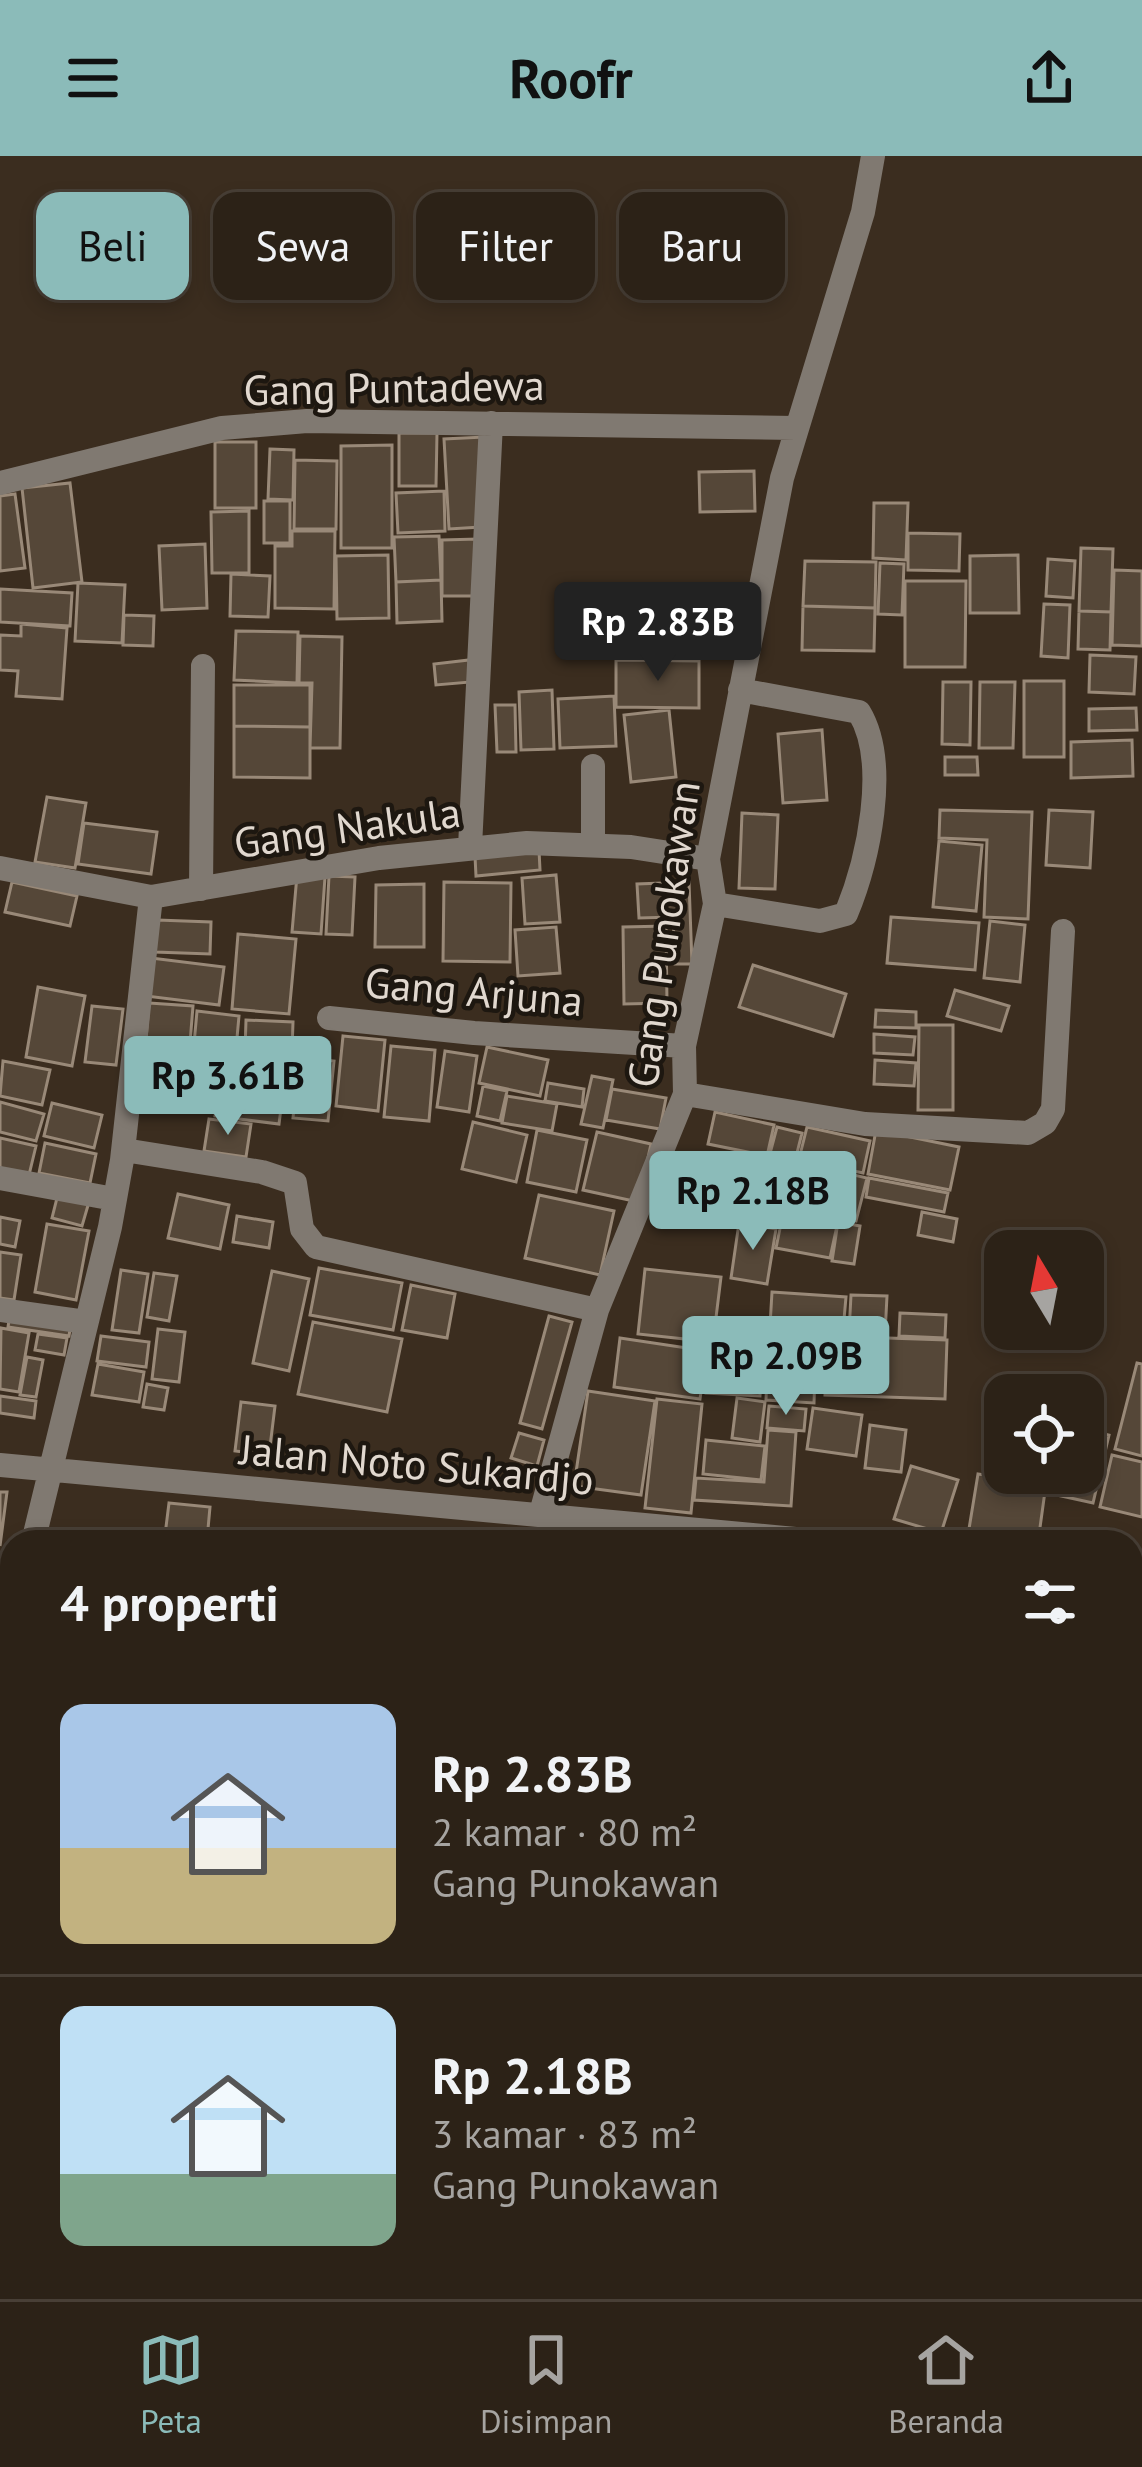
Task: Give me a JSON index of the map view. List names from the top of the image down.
{
  "streets": {
    "street": [
      "Gang Puntadewa",
      "Gang Nakula",
      "Gang Punokawan",
      "Gang Arjuna",
      "Jalan Noto Sukardjo"
    ]
  },
  "crossings": [
    ["Gang Puntadewa", "Gang Punokawan"],
    ["Gang Nakula", "Gang Punokawan"],
    ["Gang Punokawan", "Gang Arjuna"],
    ["Gang Punokawan", "Jalan Noto Sukardjo"]
  ],
  "north": "top",
  "page": {
    "header": "Roofr",
    "chip": [
      "Beli",
      "Sewa",
      "Filter",
      "Baru"
    ],
    "price": [
      "Rp 2.83B",
      "Rp 3.61B",
      "Rp 2.18B",
      "Rp 2.09B"
    ],
    "heading": "4 properti",
    "list": [
      {
        "name": "Rp 2.83B",
        "note": "2 kamar · 80 m² · Gang Punokawan"
      },
      {
        "name": "Rp 2.18B",
        "note": "3 kamar · 83 m² · Gang Punokawan"
      }
    ],
    "tabs": ["Peta", "Disimpan", "Beranda"]
  }
}
